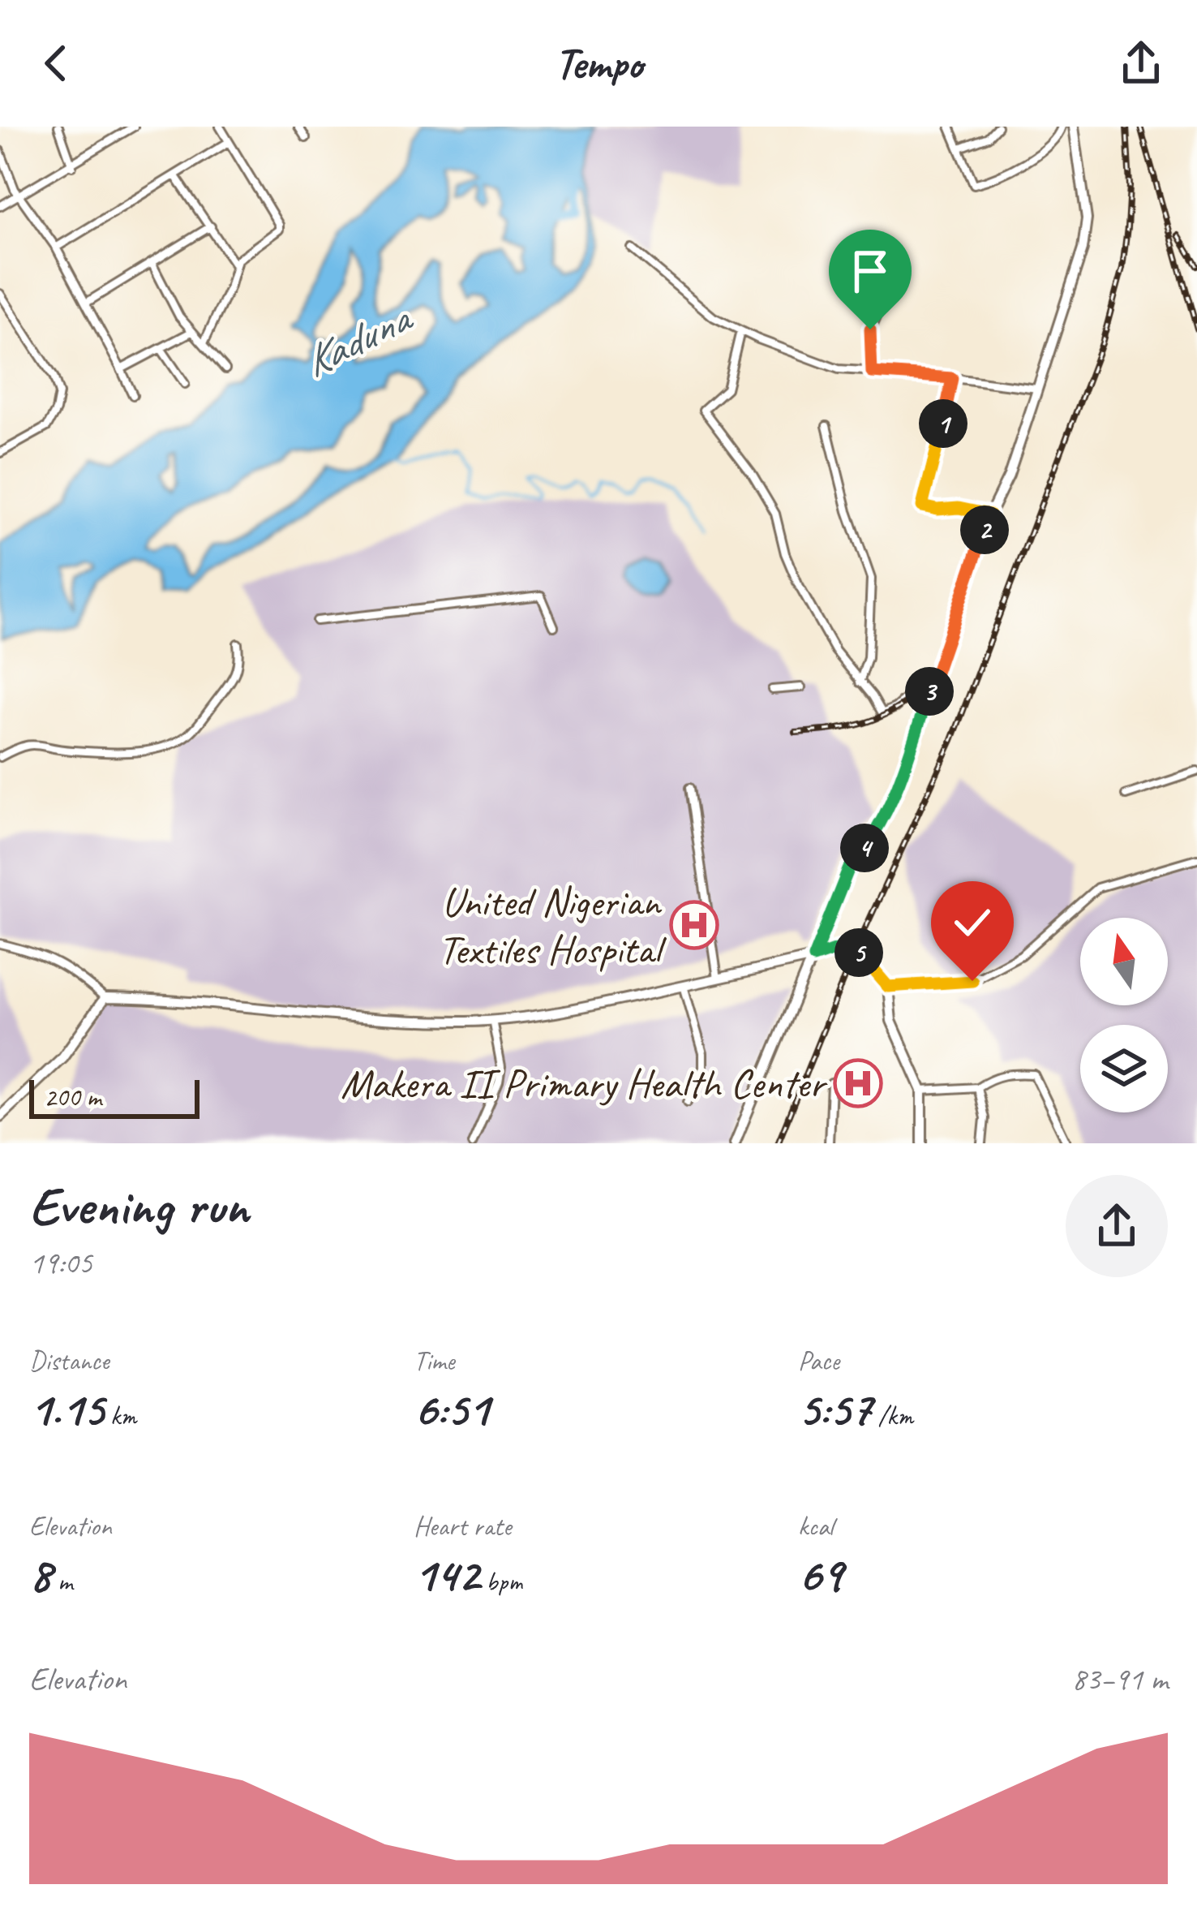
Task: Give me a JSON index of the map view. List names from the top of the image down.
{
  "water": ["Kaduna"],
  "places": {
    "hospital": ["United Nigerian Textiles Hospital", "Makera II Primary Health Center"]
  },
  "scale_bar": "200 m",
  "north": "top",
  "page": {
    "header": "Tempo",
    "pins": [
      "1",
      "2",
      "3",
      "4",
      "5"
    ],
    "scale": "200 m",
    "heading": ["Evening run", "19:05"],
    "stats": [
      ["Distance", "1.15 km"],
      ["Time", "6:51"],
      ["Pace", "5:57 /km"],
      ["Elevation", "8 m"],
      ["Heart rate", "142 bpm"],
      ["kcal", "69"]
    ],
    "chart": ["Elevation", "83–91 m"]
  }
}
